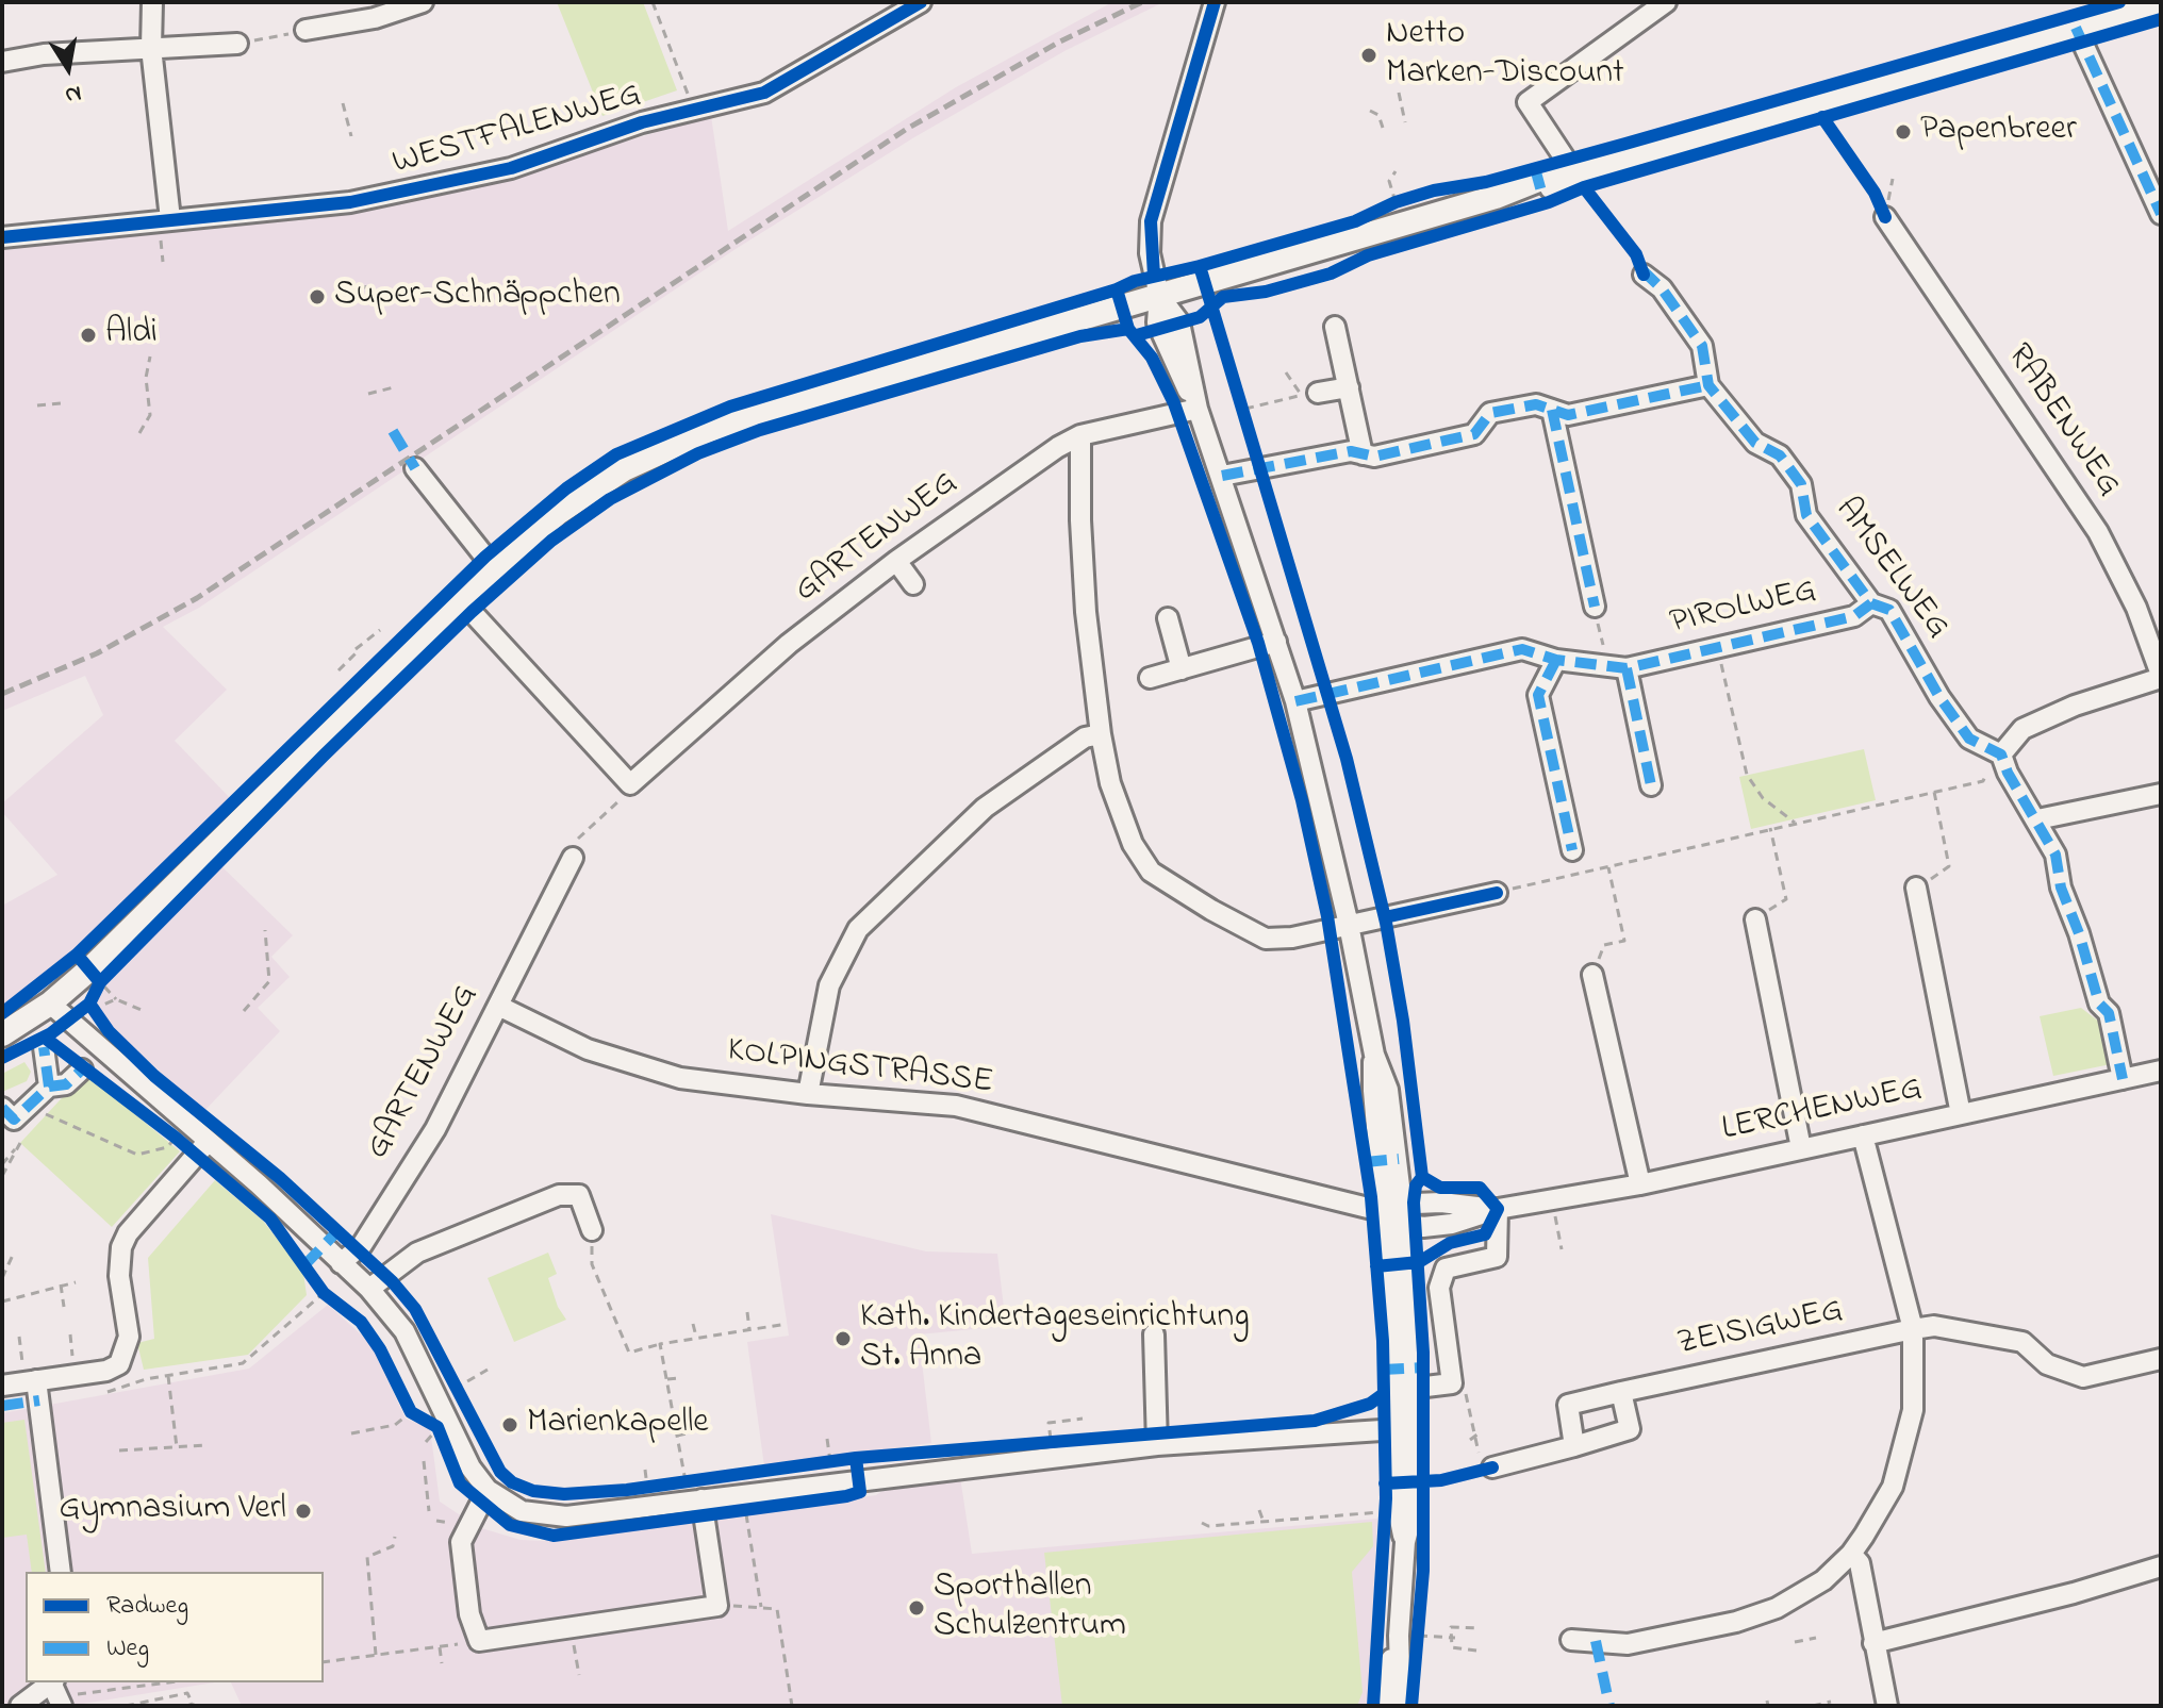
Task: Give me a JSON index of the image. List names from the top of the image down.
{
  "streets": {
    "street": [
      "WESTFALENWEG",
      "RABENWEG",
      "GARTENWEG",
      "AMSELWEG",
      "PIROLWEG",
      "KOLPINGSTRASSE",
      "LERCHENWEG",
      "ZEISIGWEG"
    ]
  },
  "crossings": [
    ["GARTENWEG", "KOLPINGSTRASSE"],
    ["AMSELWEG", "PIROLWEG"],
    ["KOLPINGSTRASSE", "LERCHENWEG"]
  ],
  "places": [
    "Netto Marken-Discount",
    "Papenbreer",
    "Super-Schnäppchen",
    "Aldi",
    "Kath. Kindertageseinrichtung St. Anna",
    "Marienkapelle",
    "Gymnasium Verl",
    "Sporthallen Schulzentrum"
  ],
  "legend": ["Radweg", "Weg"],
  "north": "bottom"
}
